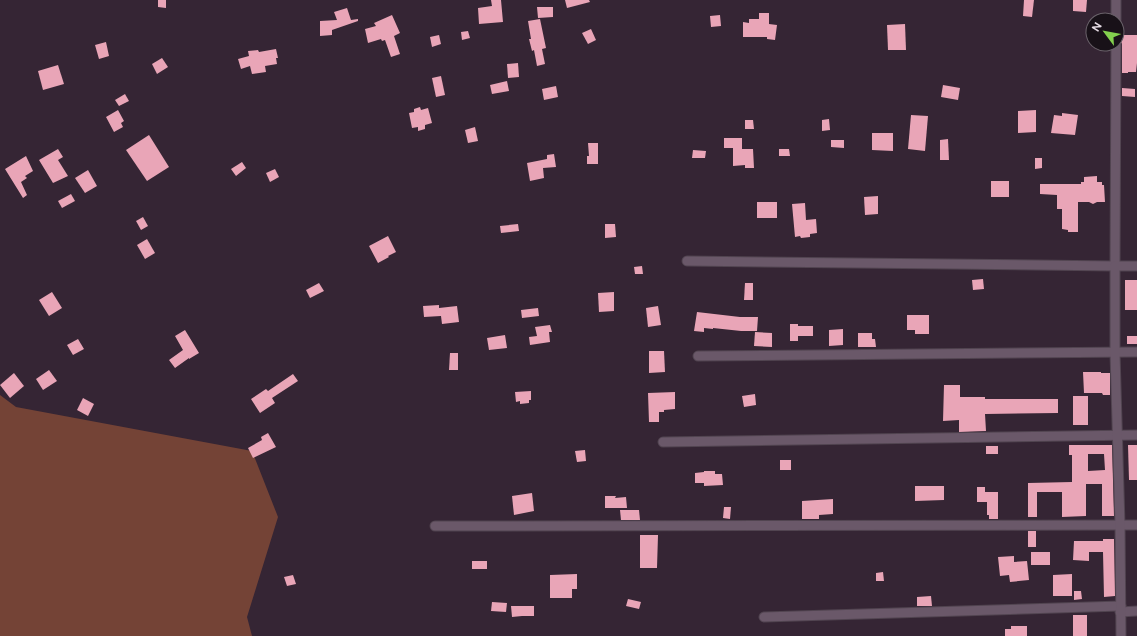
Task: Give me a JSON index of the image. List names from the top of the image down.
{
  "north": "top left"
}
